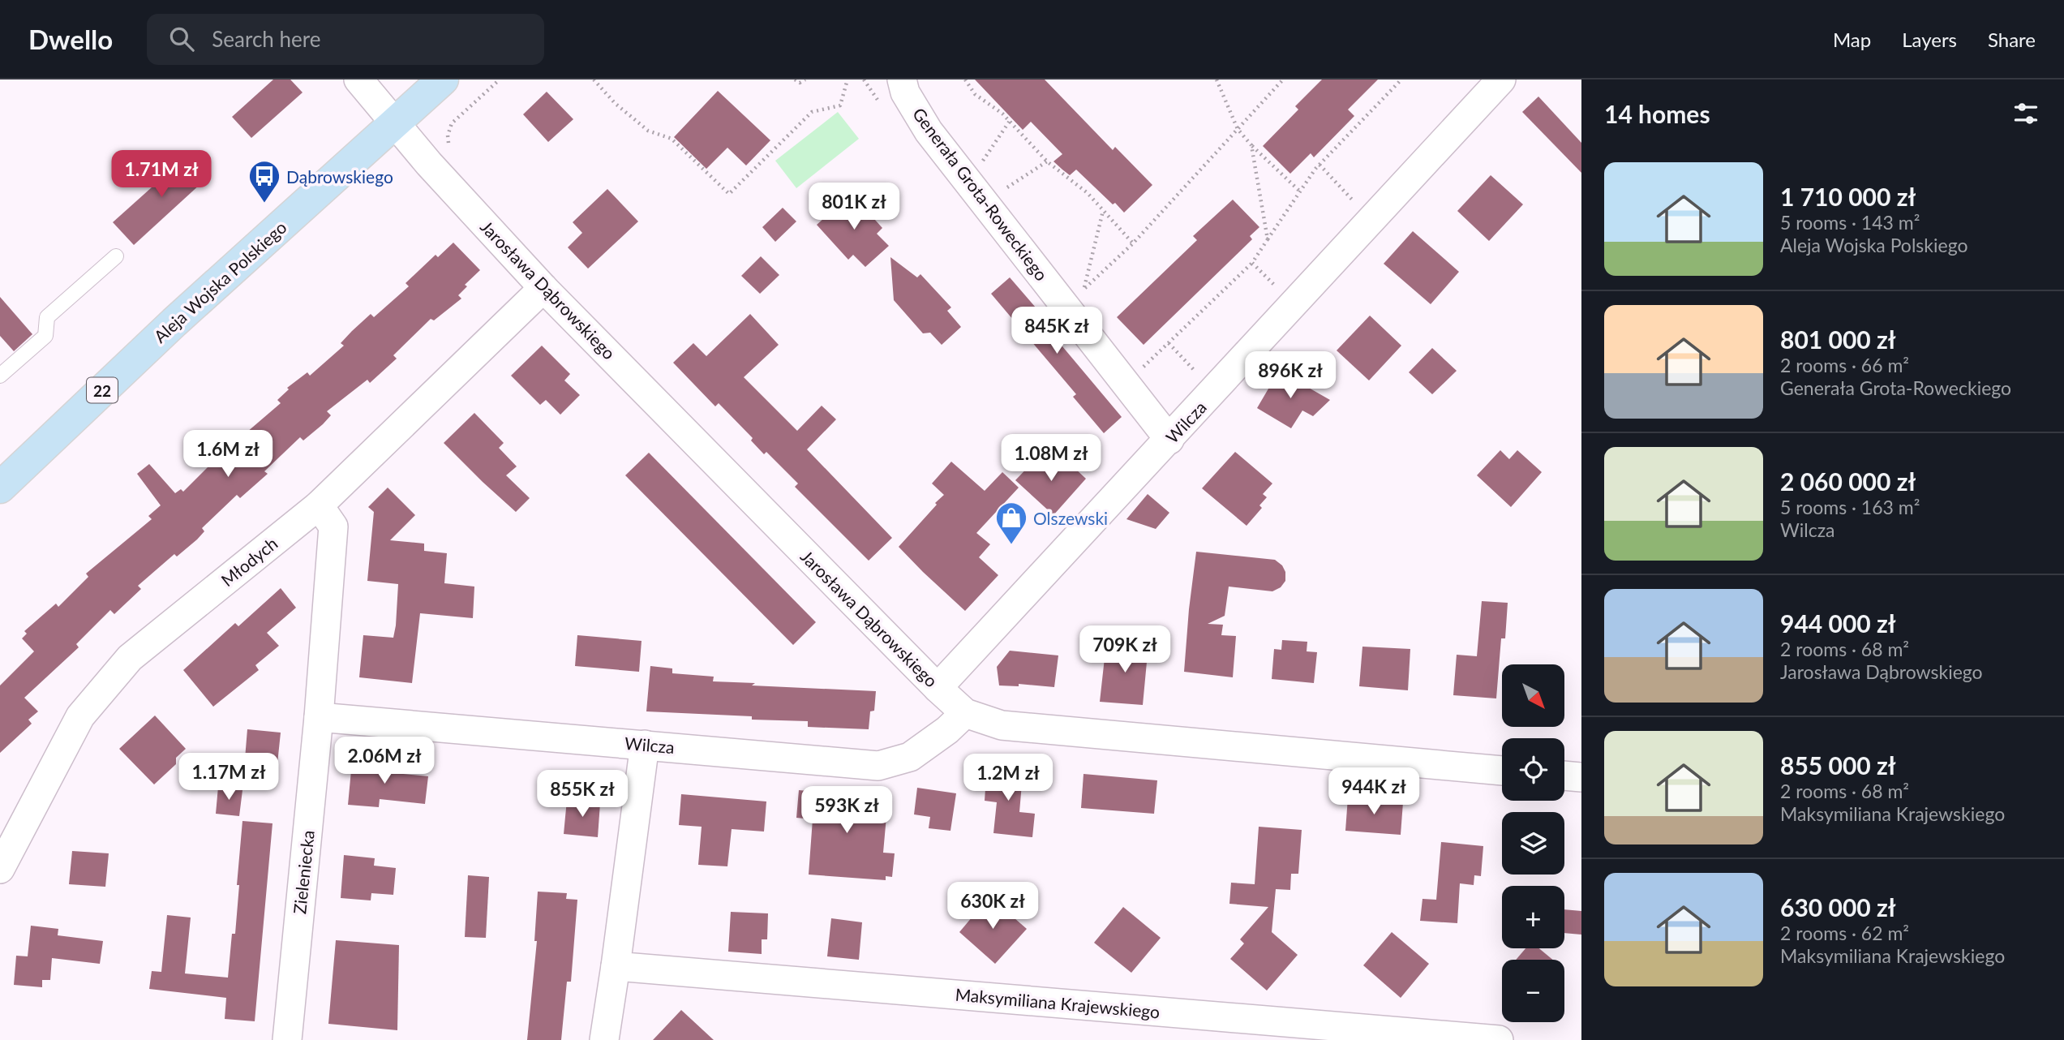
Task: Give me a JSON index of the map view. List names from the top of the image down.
{
  "streets": {
    "main road": ["Aleja Wojska Polskiego", "22"],
    "street": [
      "Generała Grota-Roweckiego",
      "Jarosława Dąbrowskiego",
      "Wilcza",
      "Młodych",
      "Zieleniecka",
      "Maksymiliana Krajewskiego"
    ]
  },
  "crossings": [
    ["Generała Grota-Roweckiego", "Wilcza"],
    ["Aleja Wojska Polskiego", "Jarosława Dąbrowskiego"],
    ["Jarosława Dąbrowskiego", "Wilcza"],
    ["Jarosława Dąbrowskiego", "Młodych"],
    ["Wilcza", "Zieleniecka"],
    ["Młodych", "Zieleniecka"]
  ],
  "places": {
    "bus stop": ["Dąbrowskiego"],
    "shop": ["Olszewski"]
  },
  "north": "bottom right",
  "page": {
    "header": "Dwello",
    "search": "Search here",
    "nav": ["Map", "Layers", "Share"],
    "heading": "14 homes",
    "list": [
      {
        "name": "1 710 000 zł",
        "note": "5 rooms · 143 m² · Aleja Wojska Polskiego"
      },
      {
        "name": "801 000 zł",
        "note": "2 rooms · 66 m² · Generała Grota-Roweckiego"
      },
      {
        "name": "2 060 000 zł",
        "note": "5 rooms · 163 m² · Wilcza"
      },
      {
        "name": "944 000 zł",
        "note": "2 rooms · 68 m² · Jarosława Dąbrowskiego"
      },
      {
        "name": "855 000 zł",
        "note": "2 rooms · 68 m² · Maksymiliana Krajewskiego"
      },
      {
        "name": "630 000 zł",
        "note": "2 rooms · 62 m² · Maksymiliana Krajewskiego"
      }
    ],
    "price": [
      "1.71M zł",
      "801K zł",
      "845K zł",
      "896K zł",
      "1.6M zł",
      "1.08M zł",
      "709K zł",
      "2.06M zł",
      "1.17M zł",
      "1.2M zł",
      "944K zł",
      "855K zł",
      "593K zł",
      "630K zł"
    ],
    "map_buttons": ["+", "−"]
  }
}
